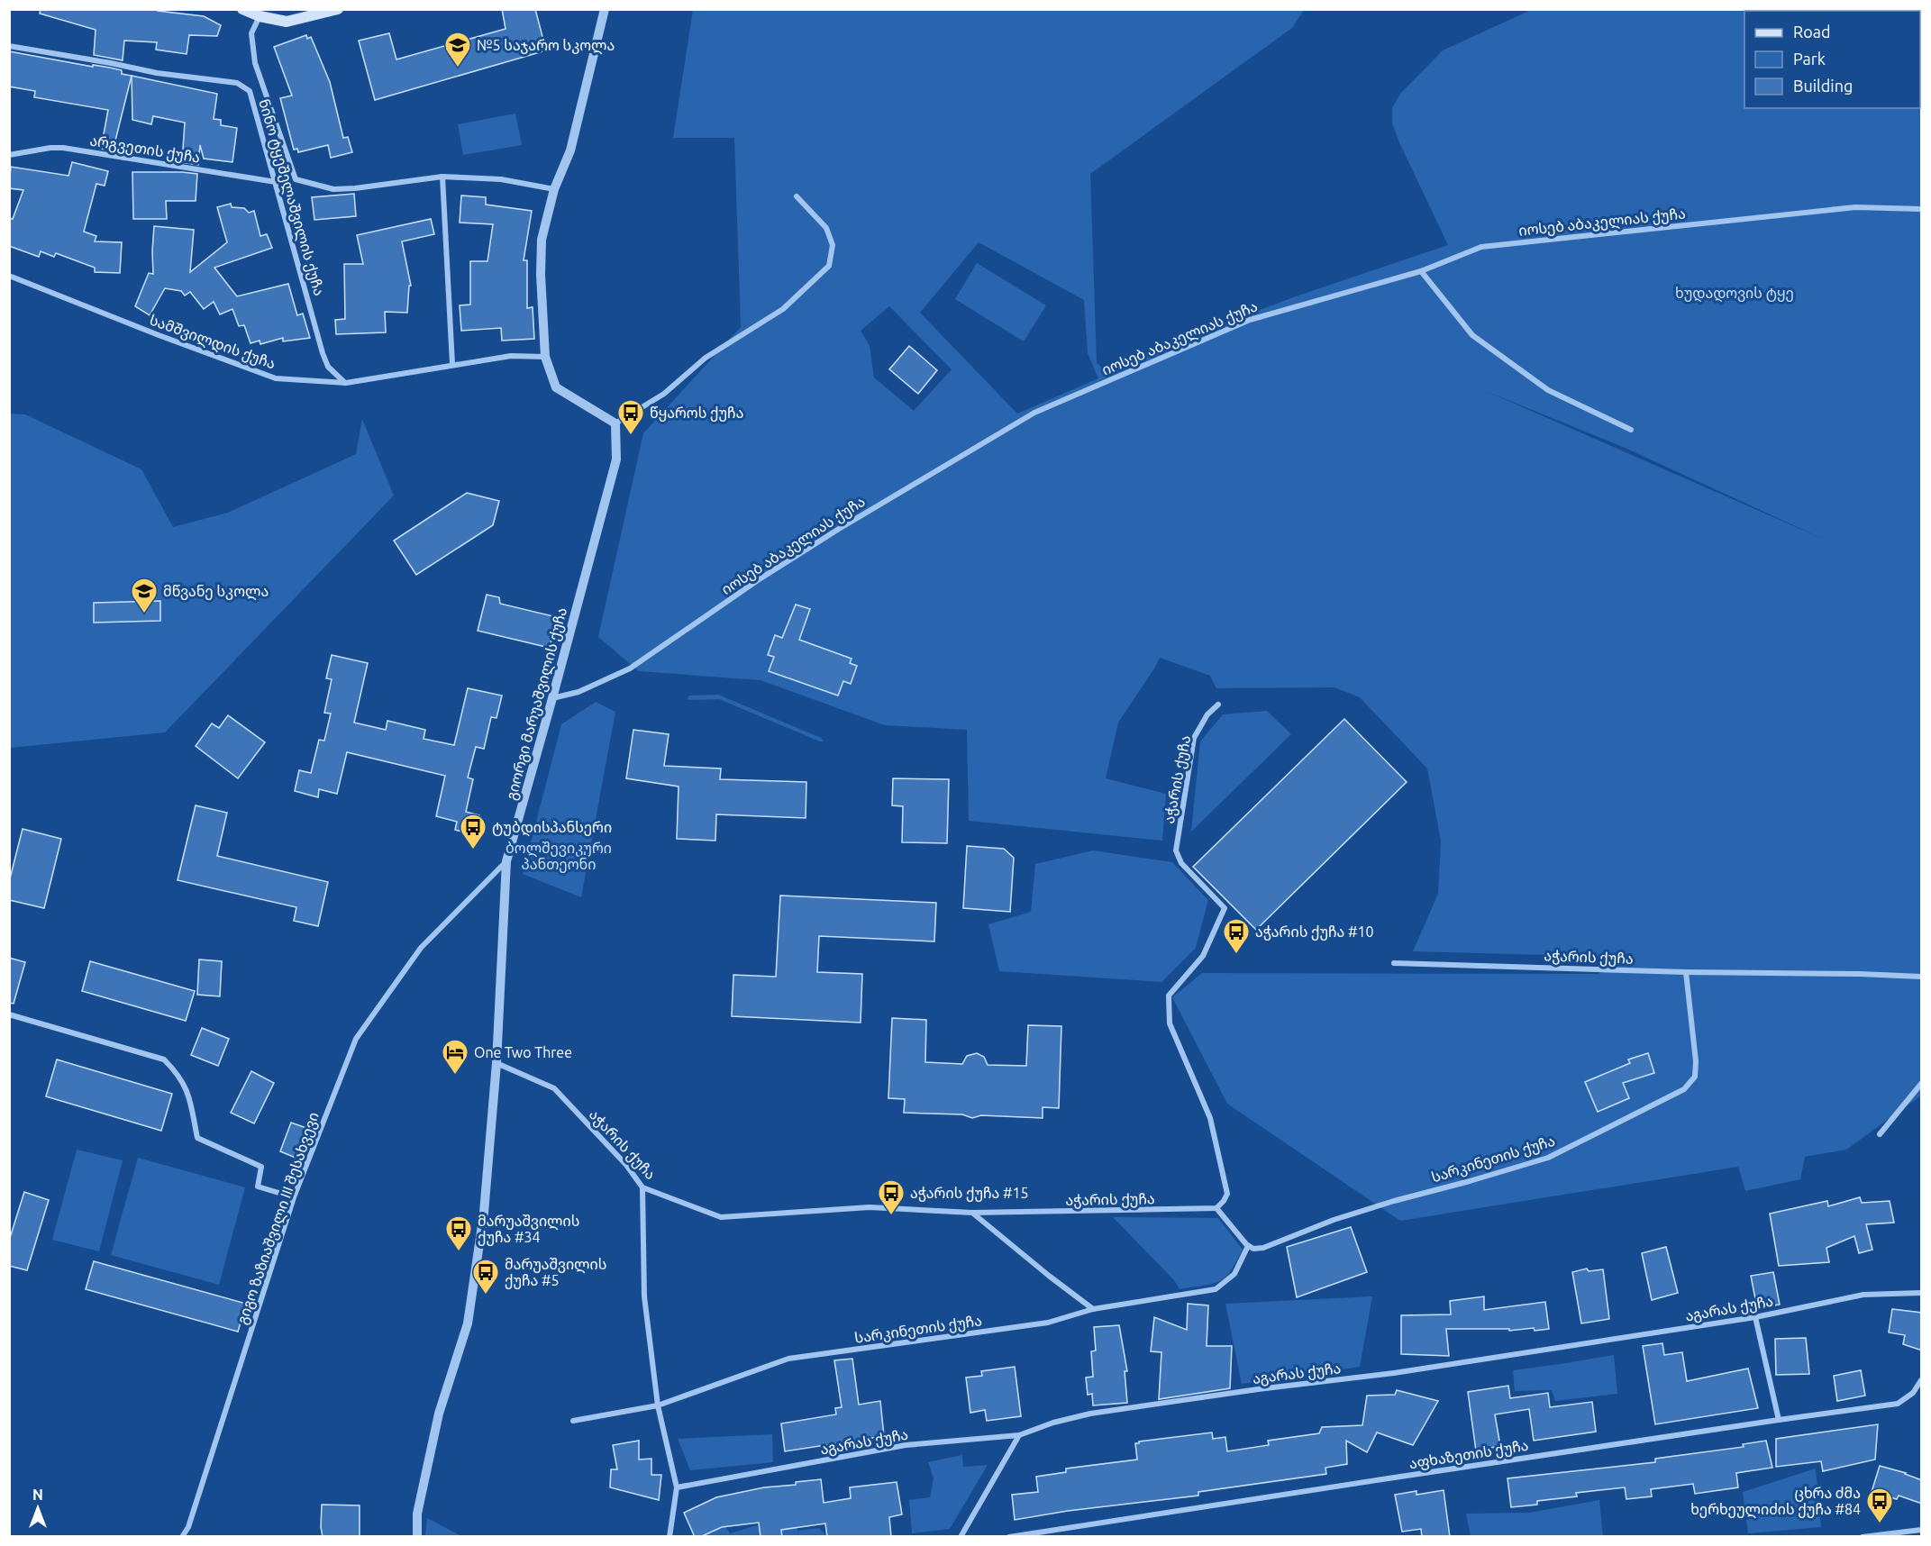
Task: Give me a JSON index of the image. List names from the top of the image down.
{
  "streets": {
    "street": [
      "არგვეთის ქუჩა",
      "ნინო ტყეშელაშვილის ქუჩა",
      "იოსებ აბაკელიას ქუჩა",
      "სამშვილდის ქუჩა",
      "გიორგი მარუაშვილის ქუჩა",
      "აჭარის ქუჩა",
      "სარკინეთის ქუჩა",
      "გიგო ზაზიაშვილი III შესახვევი",
      "აგარას ქუჩა",
      "აფხაზეთის ქუჩა"
    ]
  },
  "crossings": [
    ["არგვეთის ქუჩა", "ნინო ტყეშელაშვილის ქუჩა"],
    ["ნინო ტყეშელაშვილის ქუჩა", "სამშვილდის ქუჩა"],
    ["იოსებ აბაკელიას ქუჩა", "გიორგი მარუაშვილის ქუჩა"],
    ["გიორგი მარუაშვილის ქუჩა", "აჭარის ქუჩა"],
    ["გიორგი მარუაშვილის ქუჩა", "გიგო ზაზიაშვილი III შესახვევი"],
    ["აჭარის ქუჩა", "სარკინეთის ქუჩა"]
  ],
  "parks": ["ხუდადოვის ტყე", "ბოლშევიკური პანთეონი"],
  "places": {
    "school or university": ["№5 საჯარო სკოლა", "მწვანე სკოლა"],
    "bus stop": [
      "წყაროს ქუჩა",
      "ტუბდისპანსერი",
      "აჭარის ქუჩა #10",
      "აჭარის ქუჩა #15",
      "მარუაშვილის ქუჩა #34",
      "მარუაშვილის ქუჩა #5",
      "ცხრა ძმა ხერხეულიძის ქუჩა #84"
    ],
    "hotel": ["One Two Three"]
  },
  "legend": ["Road", "Park", "Building"],
  "north": "top"
}
